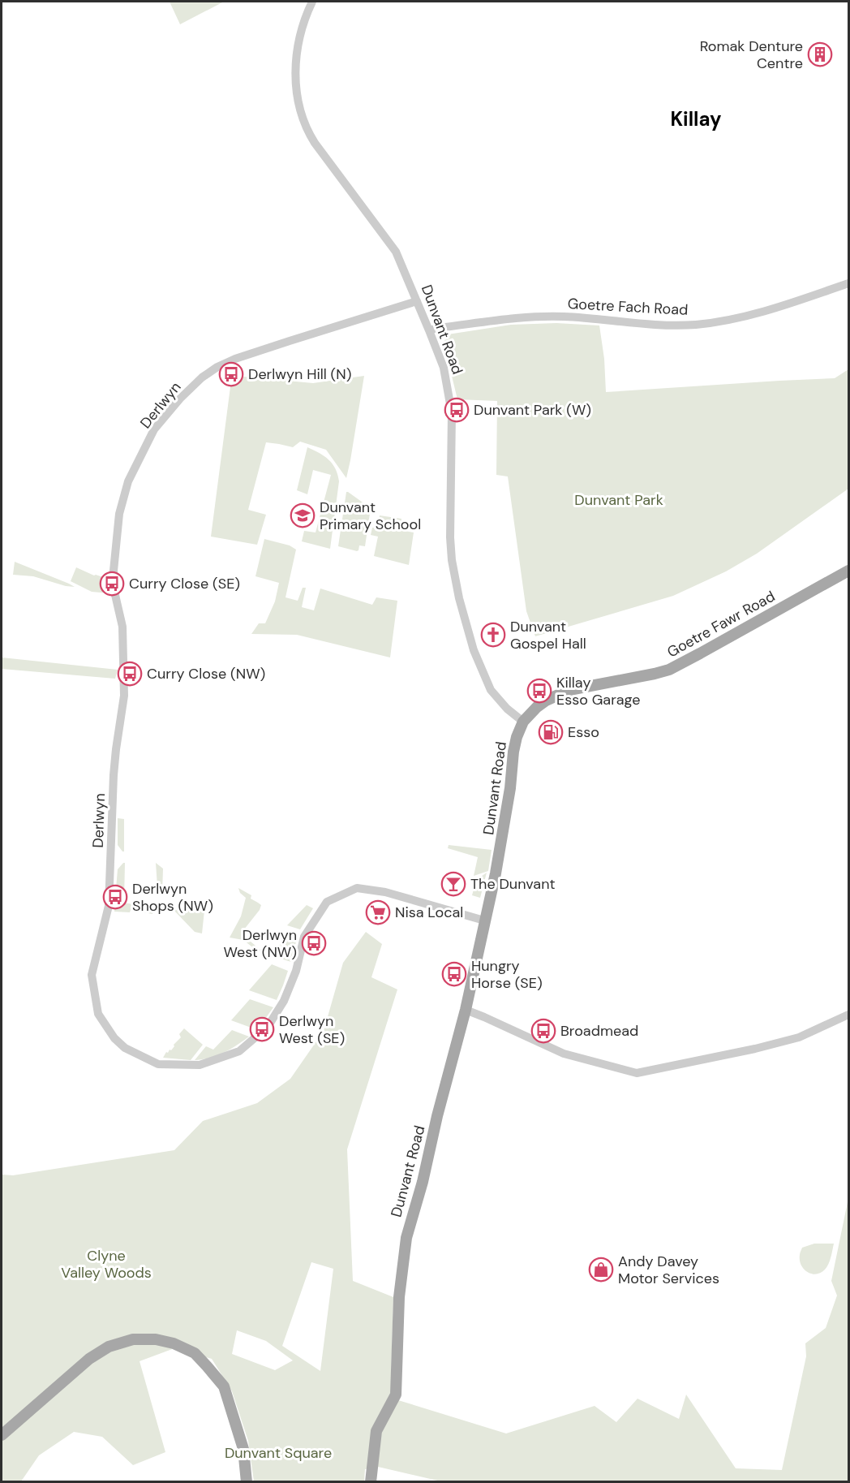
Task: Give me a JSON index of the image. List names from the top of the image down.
{
  "streets": {
    "main road": ["Dunvant Road", "Goetre Fawr Road"],
    "street": ["Goetre Fach Road", "Derlwyn"]
  },
  "crossings": [
    ["Goetre Fach Road", "Dunvant Road"],
    ["Dunvant Road", "Derlwyn"],
    ["Dunvant Road", "Goetre Fawr Road"]
  ],
  "districts": ["Killay"],
  "parks": ["Dunvant Park", "Clyne Valley Woods", "Dunvant Square"],
  "places": {
    "building": ["Romak Denture Centre"],
    "bus stop": [
      "Derlwyn Hill (N)",
      "Dunvant Park (W)",
      "Curry Close (SE)",
      "Curry Close (NW)",
      "Killay Esso Garage",
      "Derlwyn Shops (NW)",
      "Derlwyn West (NW)",
      "Hungry Horse (SE)",
      "Derlwyn West (SE)",
      "Broadmead"
    ],
    "school or university": ["Dunvant Primary School"],
    "church": ["Dunvant Gospel Hall"],
    "fuel station": ["Esso"],
    "bar": ["The Dunvant"],
    "supermarket": ["Nisa Local"],
    "shop": ["Andy Davey Motor Services"]
  }
}
